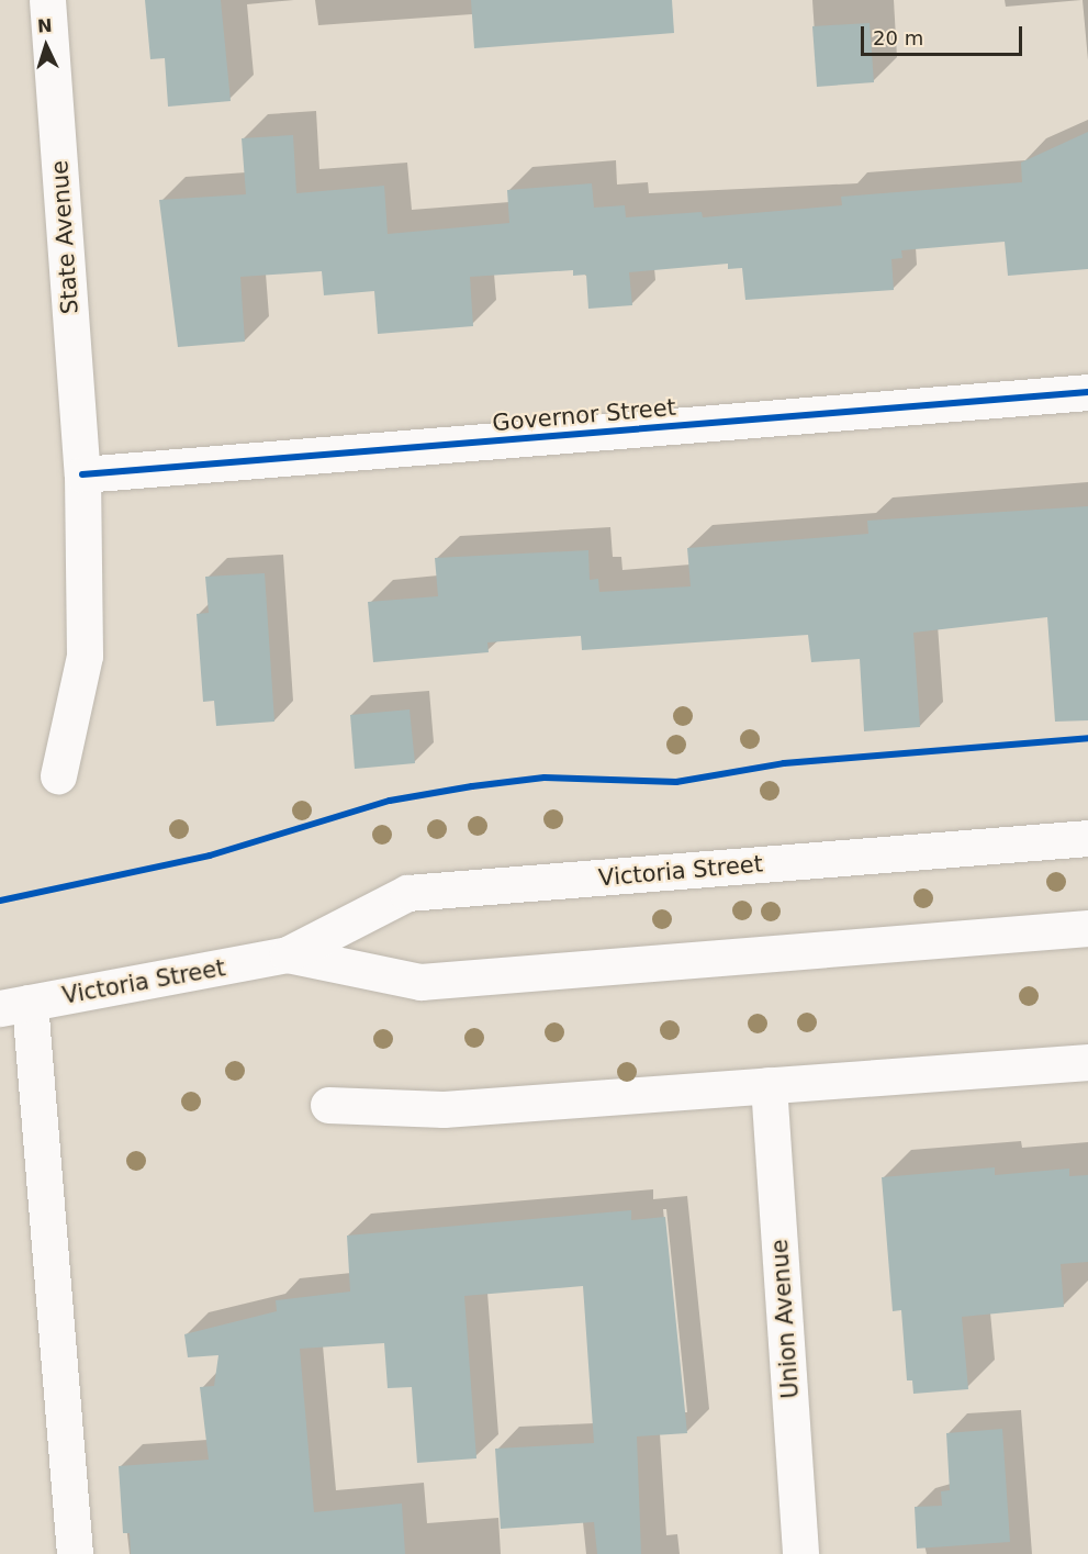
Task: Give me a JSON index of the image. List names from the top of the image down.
{
  "streets": {
    "street": [
      "State Avenue",
      "Governor Street",
      "Victoria Street",
      "Union Avenue"
    ]
  },
  "crossings": [
    ["State Avenue", "Governor Street"]
  ],
  "scale_bar": "20 m",
  "north": "top"
}
